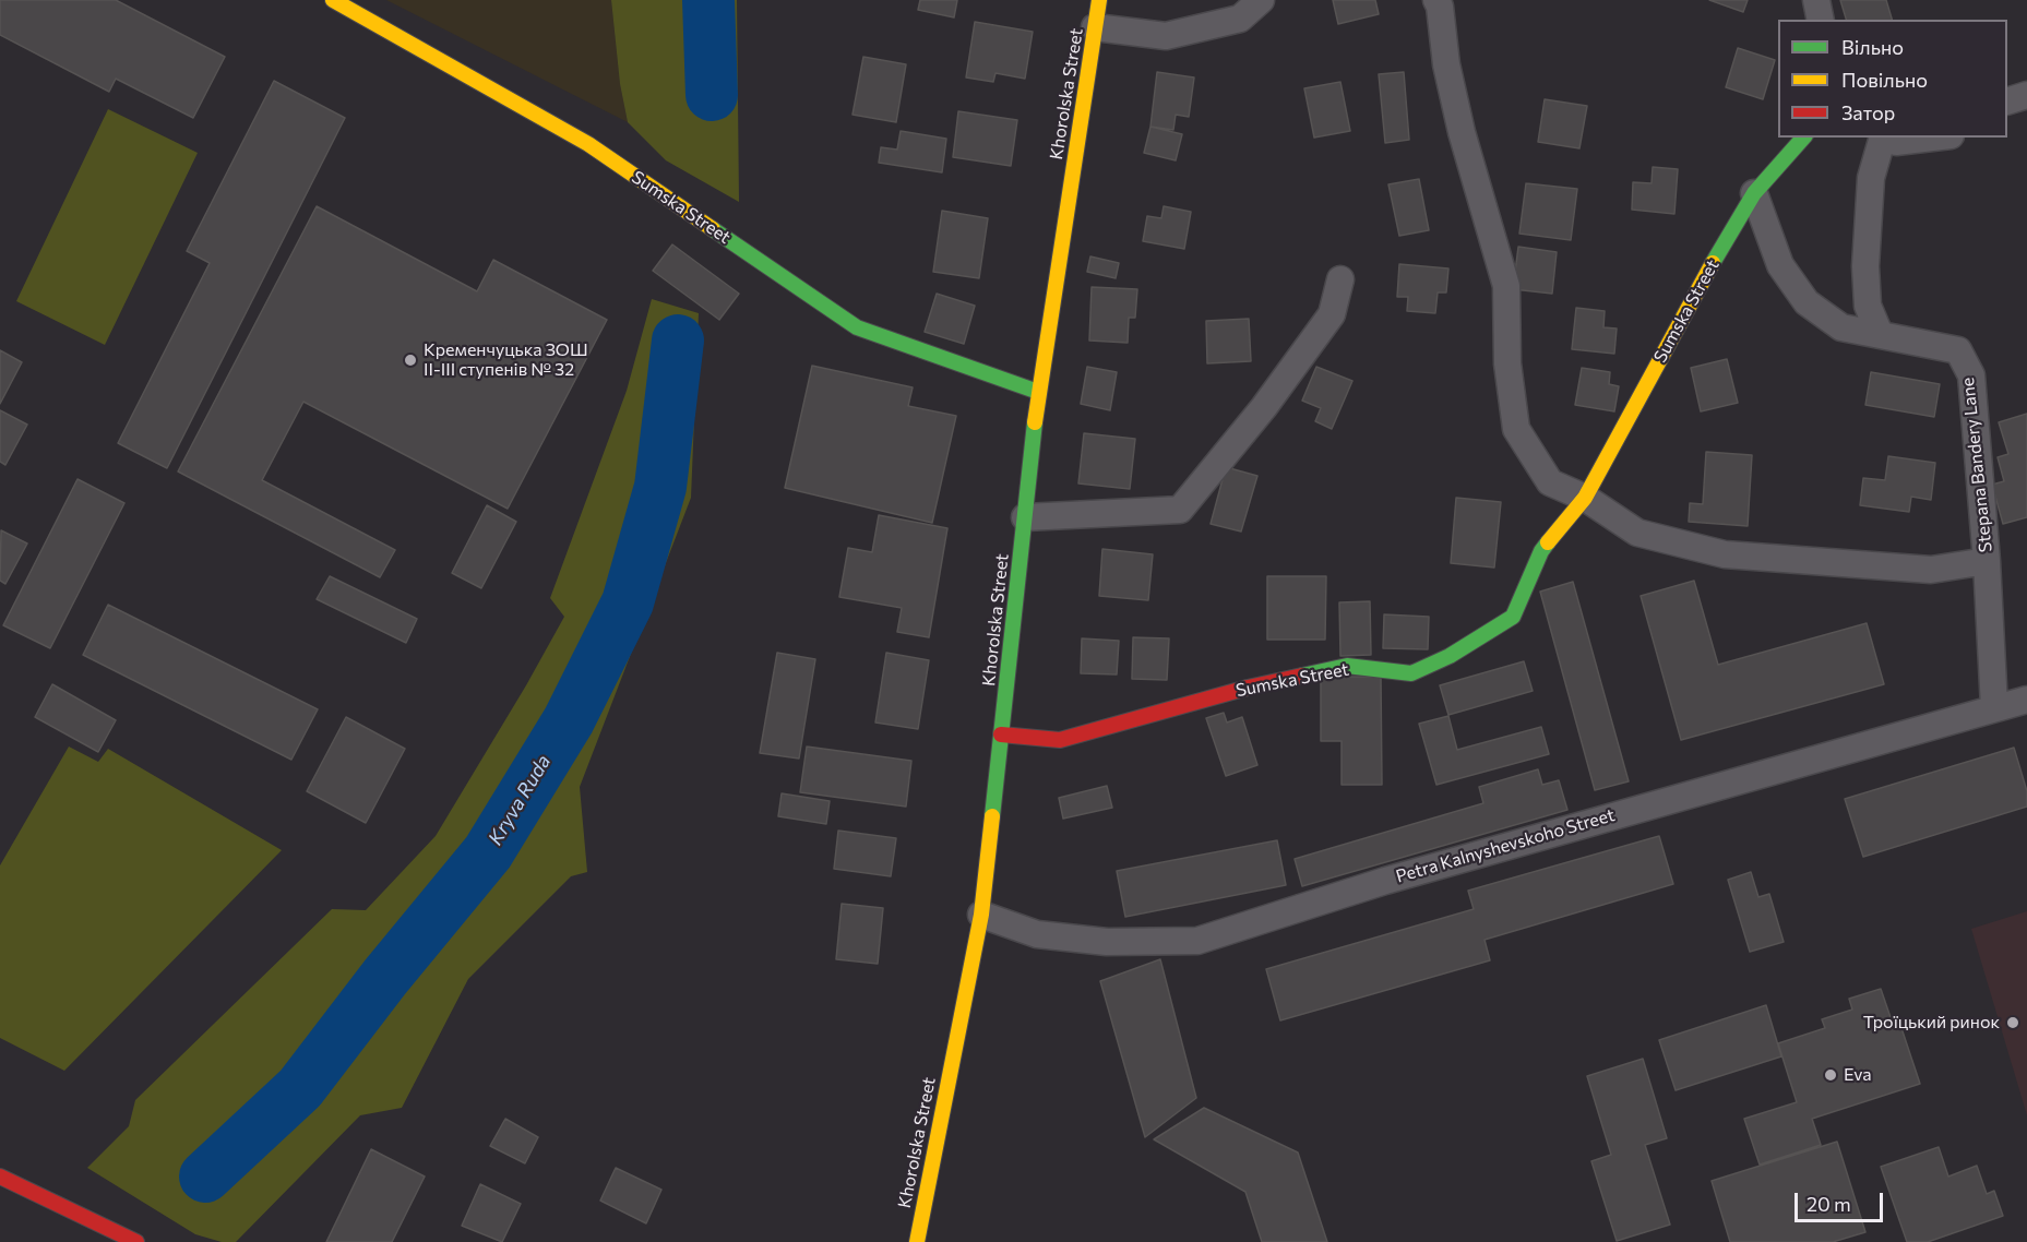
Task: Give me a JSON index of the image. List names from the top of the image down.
{
  "streets": {
    "street": [
      "Khorolska Street",
      "Sumska Street",
      "Stepana Bandery Lane",
      "Petra Kalnyshevskoho Street"
    ]
  },
  "crossings": [
    ["Khorolska Street", "Sumska Street"],
    ["Khorolska Street", "Petra Kalnyshevskoho Street"],
    ["Sumska Street", "Stepana Bandery Lane"],
    ["Stepana Bandery Lane", "Petra Kalnyshevskoho Street"]
  ],
  "water": ["Kryva Ruda"],
  "places": ["Кременчуцька ЗОШ ІІ-ІІІ ступенів № 32", "Троїцький ринок", "Eva"],
  "legend": ["Вільно", "Повільно", "Затор"],
  "scale_bar": "20 m"
}
